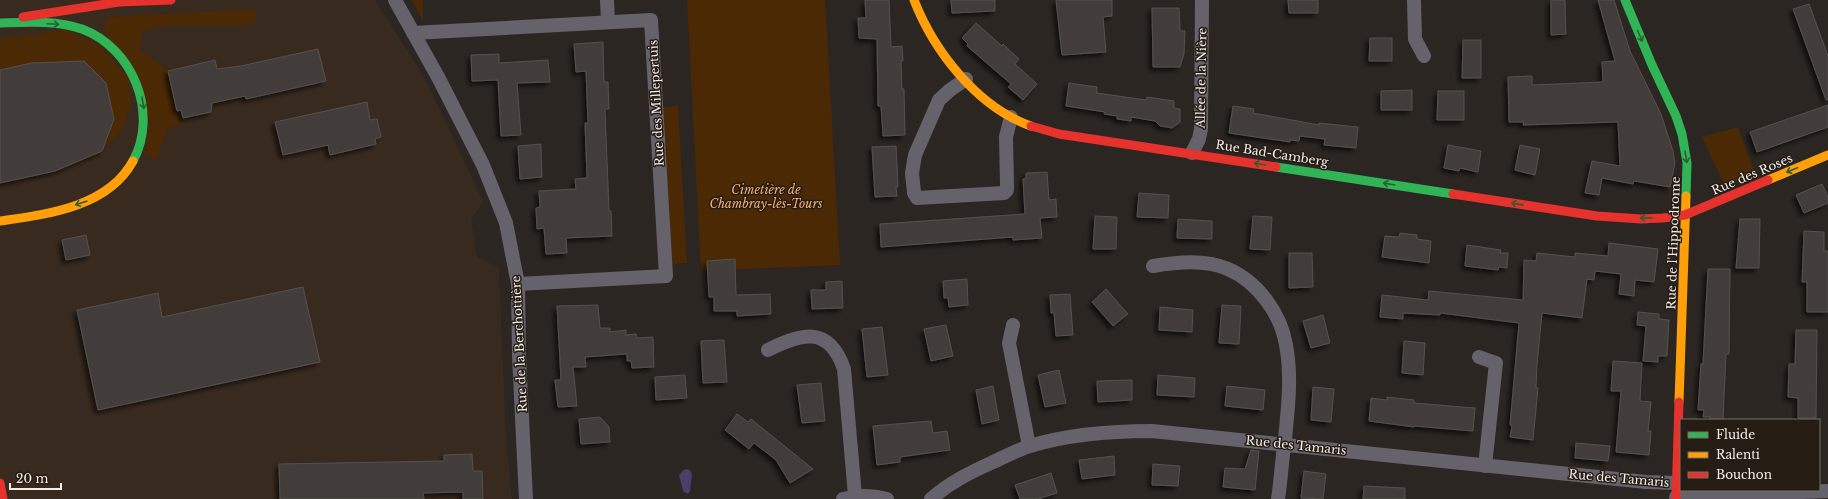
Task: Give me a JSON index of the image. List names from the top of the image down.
{
  "streets": {
    "street": [
      "Allée de la Nière",
      "Rue des Millepertuis",
      "Rue Bad-Camberg",
      "Rue des Roses",
      "Rue de l'Hippodrome",
      "Rue de la Berchottière",
      "Rue des Tamaris"
    ]
  },
  "crossings": [
    ["Allée de la Nière", "Rue Bad-Camberg"],
    ["Rue des Millepertuis", "Rue de la Berchottière"],
    ["Rue Bad-Camberg", "Rue des Roses"],
    ["Rue Bad-Camberg", "Rue de l'Hippodrome"],
    ["Rue des Roses", "Rue de l'Hippodrome"],
    ["Rue de l'Hippodrome", "Rue des Tamaris"]
  ],
  "one_way": ["Rue Bad-Camberg", "Rue des Roses", "Rue de l'Hippodrome"],
  "parks": ["Cimetière de Chambray-lès-Tours"],
  "legend": ["Fluide", "Ralenti", "Bouchon"],
  "scale_bar": "20 m"
}
